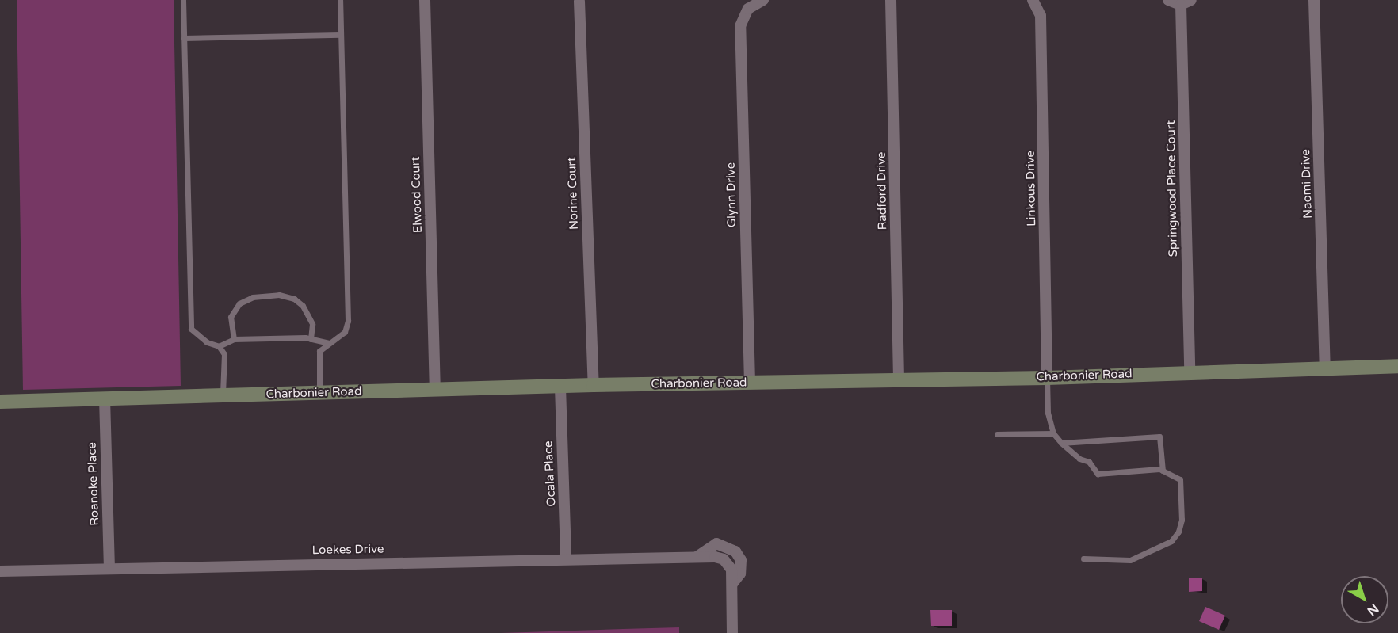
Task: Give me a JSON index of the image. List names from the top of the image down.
{
  "streets": {
    "main road": ["Charbonier Road"],
    "street": [
      "Naomi Drive",
      "Linkous Drive",
      "Springwood Place Court",
      "Radford Drive",
      "Norine Court",
      "Elwood Court",
      "Glynn Drive",
      "Ocala Place",
      "Roanoke Place",
      "Loekes Drive"
    ]
  },
  "crossings": [
    ["Naomi Drive", "Charbonier Road"],
    ["Linkous Drive", "Charbonier Road"],
    ["Springwood Place Court", "Charbonier Road"],
    ["Radford Drive", "Charbonier Road"],
    ["Norine Court", "Charbonier Road"],
    ["Elwood Court", "Charbonier Road"],
    ["Glynn Drive", "Charbonier Road"],
    ["Charbonier Road", "Ocala Place"],
    ["Charbonier Road", "Roanoke Place"],
    ["Ocala Place", "Loekes Drive"],
    ["Roanoke Place", "Loekes Drive"]
  ],
  "north": "bottom right"
}
